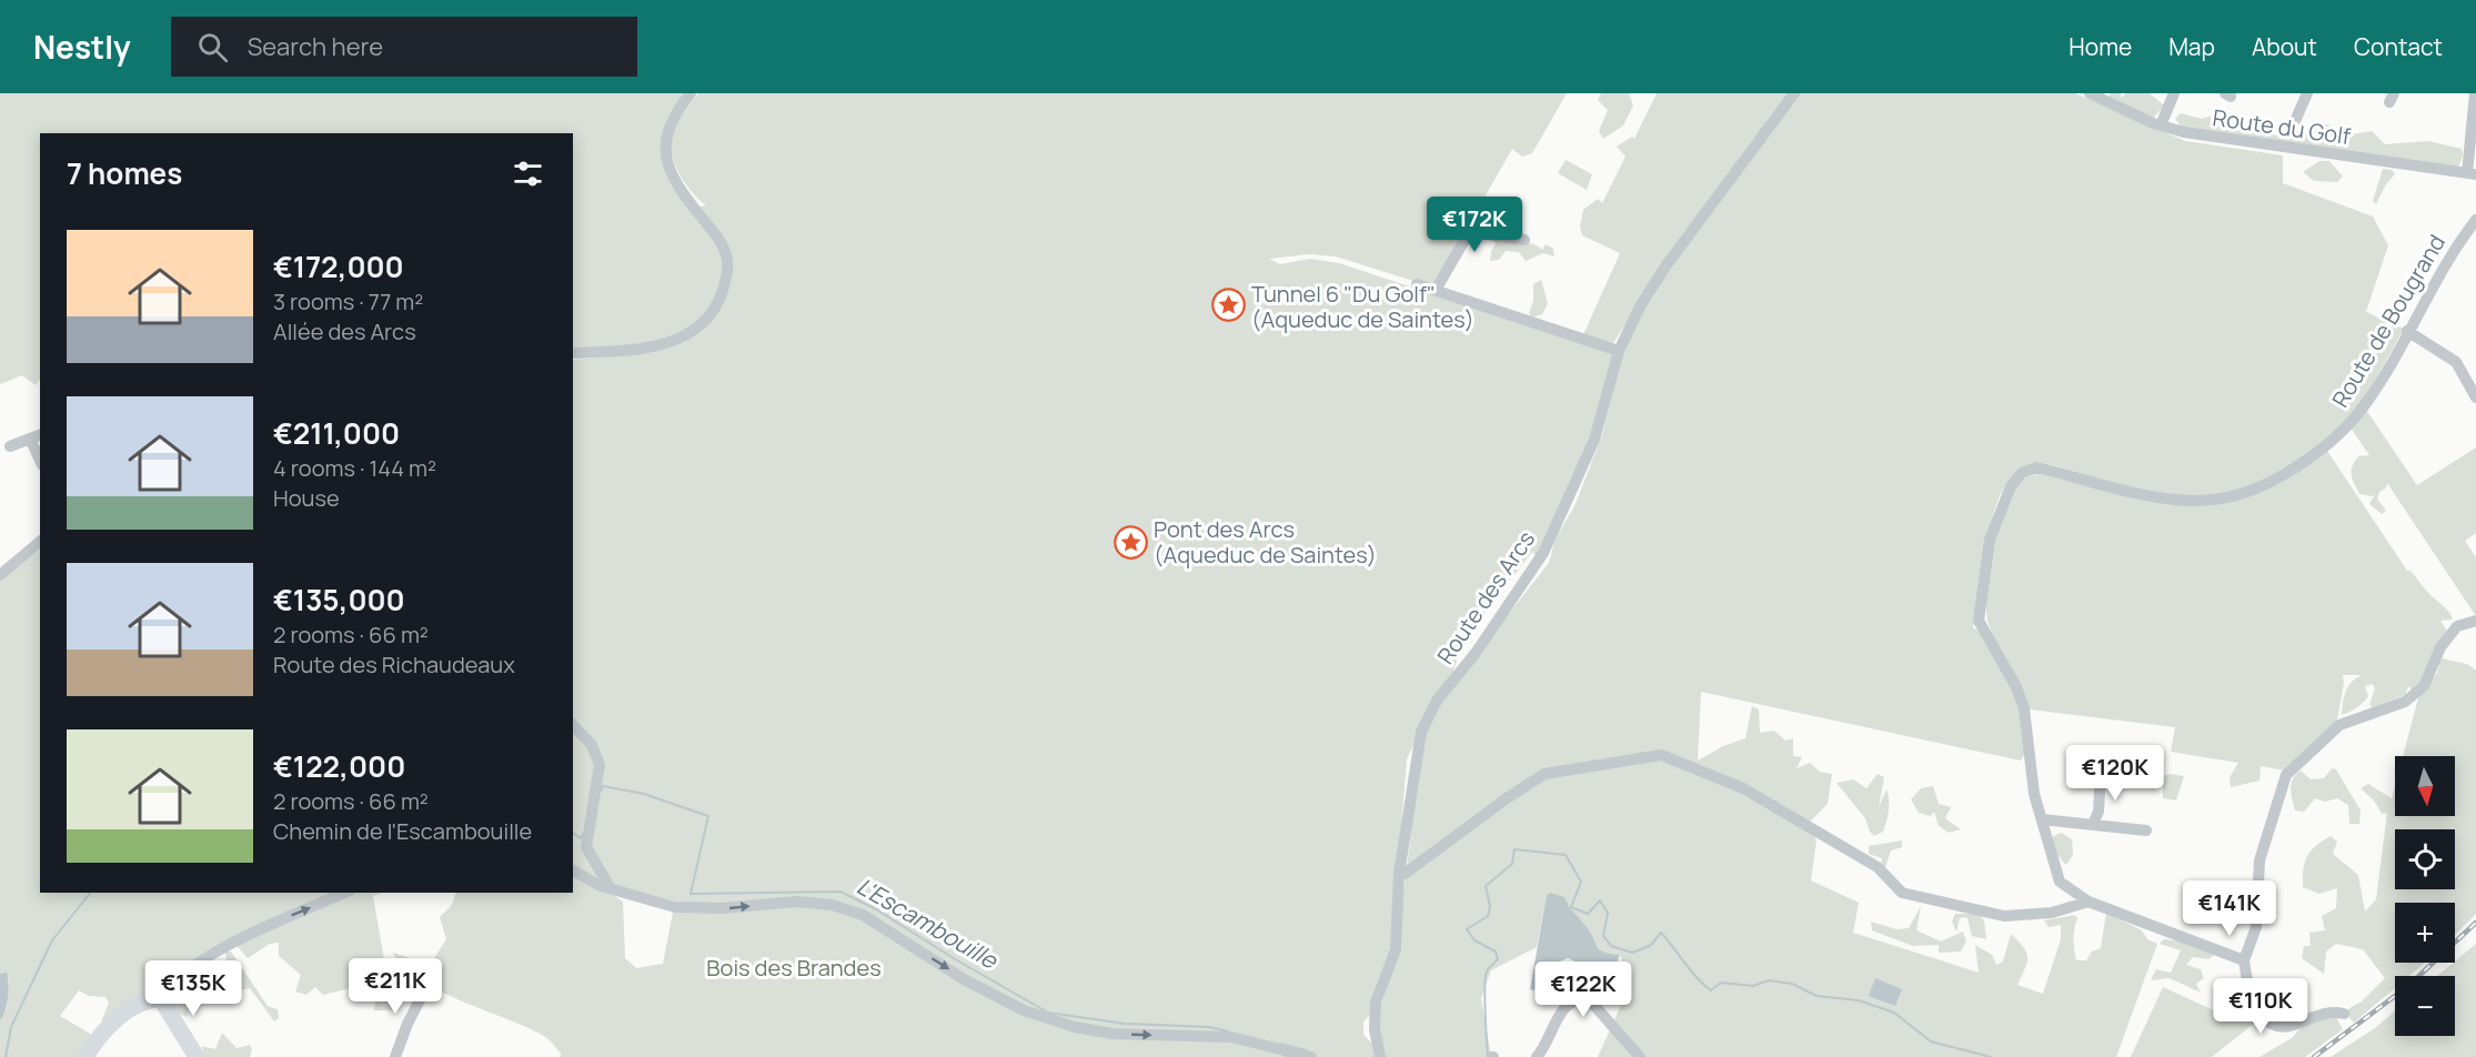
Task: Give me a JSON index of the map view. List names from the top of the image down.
{
  "streets": {
    "street": ["Route du Golf", "Route de Bougrand", "Route des Arcs"]
  },
  "water": ["L'Escambouille"],
  "parks": ["Bois des Brandes"],
  "places": {
    "place": ["Tunnel 6 \"Du Golf\" (Aqueduc de Saintes)", "Pont des Arcs (Aqueduc de Saintes)"]
  },
  "north": "bottom",
  "page": {
    "header": "Nestly",
    "search": "Search here",
    "nav": [
      "Home",
      "Map",
      "About",
      "Contact"
    ],
    "heading": "7 homes",
    "price": [
      "€172K",
      "€120K",
      "€141K",
      "€211K",
      "€135K",
      "€122K",
      "€110K"
    ],
    "list": [
      {
        "name": "€172,000",
        "note": "3 rooms · 77 m² · Allée des Arcs"
      },
      {
        "name": "€211,000",
        "note": "4 rooms · 144 m² · House"
      },
      {
        "name": "€135,000",
        "note": "2 rooms · 66 m² · Route des Richaudeaux"
      },
      {
        "name": "€122,000",
        "note": "2 rooms · 66 m² · Chemin de l'Escambouille"
      }
    ],
    "map_buttons": ["+", "−"]
  }
}
